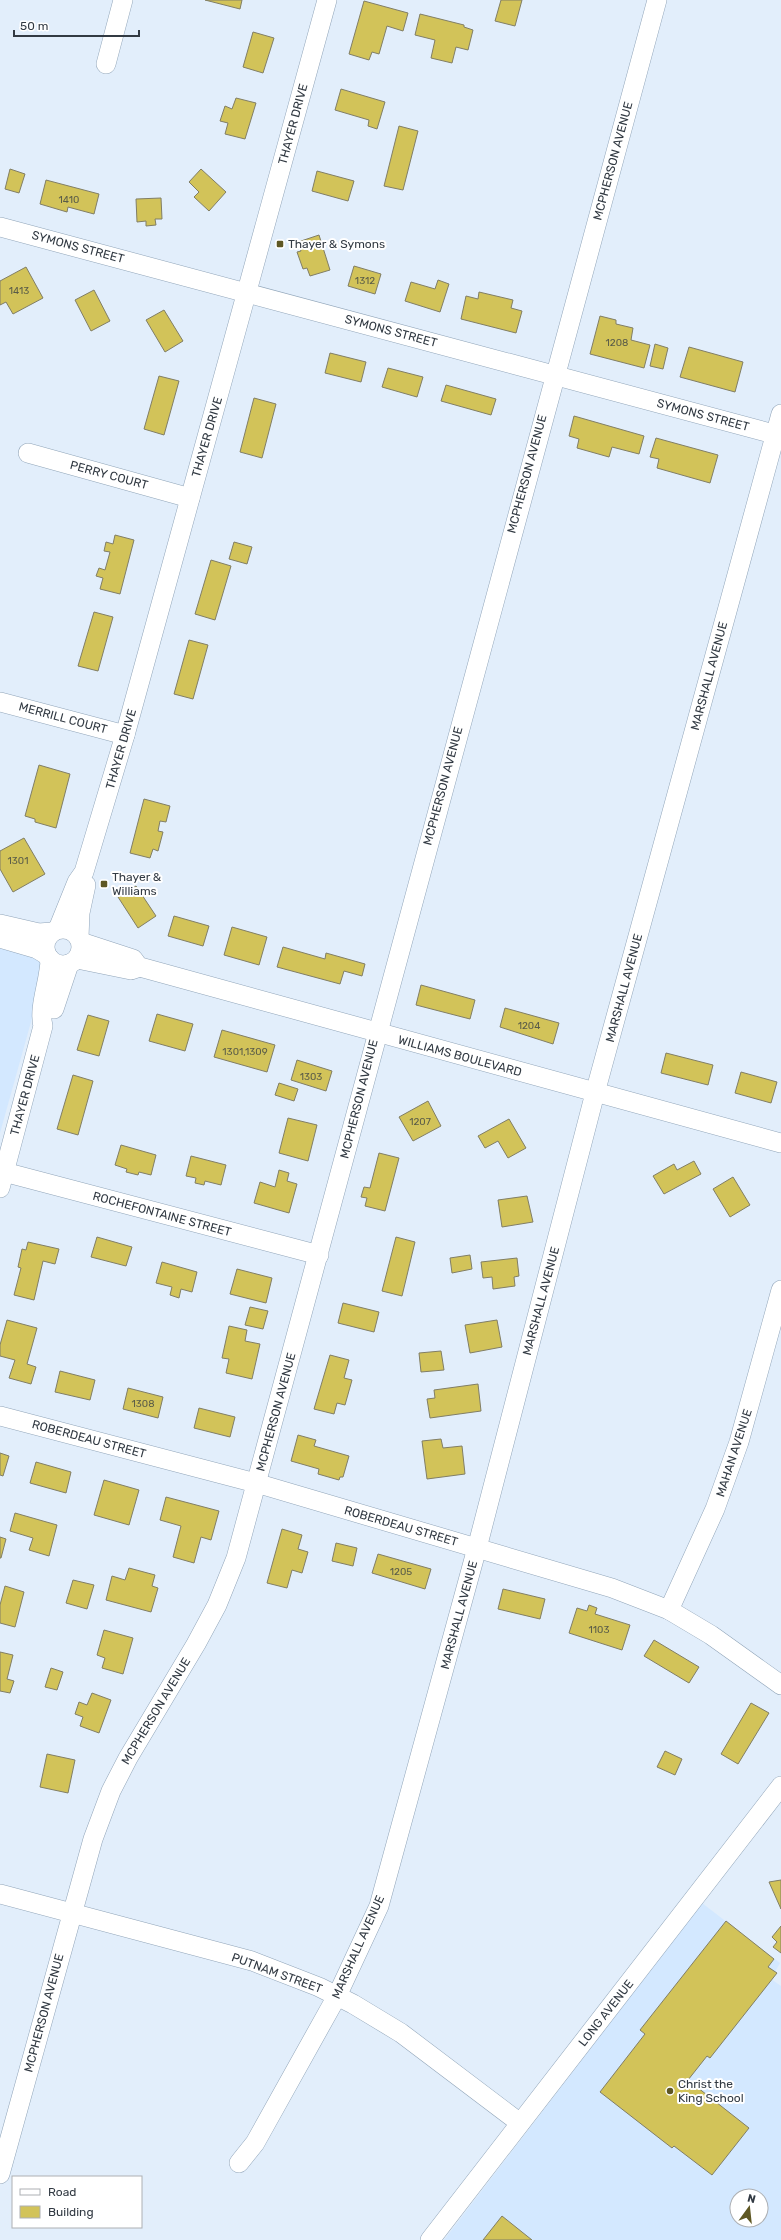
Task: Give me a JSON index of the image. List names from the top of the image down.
{
  "streets": {
    "street": [
      "THAYER DRIVE",
      "MCPHERSON AVENUE",
      "SYMONS STREET",
      "PERRY COURT",
      "MARSHALL AVENUE",
      "MERRILL COURT",
      "WILLIAMS BOULEVARD",
      "ROCHEFONTAINE STREET",
      "ROBERDEAU STREET",
      "MAHAN AVENUE",
      "PUTNAM STREET",
      "LONG AVENUE"
    ]
  },
  "crossings": [
    ["THAYER DRIVE", "SYMONS STREET"],
    ["THAYER DRIVE", "PERRY COURT"],
    ["THAYER DRIVE", "MERRILL COURT"],
    ["THAYER DRIVE", "WILLIAMS BOULEVARD"],
    ["THAYER DRIVE", "ROCHEFONTAINE STREET"],
    ["MCPHERSON AVENUE", "SYMONS STREET"],
    ["MCPHERSON AVENUE", "WILLIAMS BOULEVARD"],
    ["MCPHERSON AVENUE", "ROCHEFONTAINE STREET"],
    ["MCPHERSON AVENUE", "ROBERDEAU STREET"],
    ["MCPHERSON AVENUE", "PUTNAM STREET"],
    ["SYMONS STREET", "MARSHALL AVENUE"],
    ["MARSHALL AVENUE", "WILLIAMS BOULEVARD"],
    ["MARSHALL AVENUE", "ROBERDEAU STREET"],
    ["MARSHALL AVENUE", "PUTNAM STREET"],
    ["ROBERDEAU STREET", "MAHAN AVENUE"],
    ["PUTNAM STREET", "LONG AVENUE"]
  ],
  "places": {
    "transit": ["Thayer & Symons", "Thayer & Williams"],
    "other": ["Christ the King School"]
  },
  "house_numbers": [
    "1410",
    "1312",
    "1413",
    "1208",
    "1301",
    "1204",
    "1301,1309",
    "1303",
    "1207",
    "1308",
    "1205",
    "1103"
  ],
  "legend": ["Road", "Building"],
  "scale_bar": "50 m",
  "north": "top"
}
